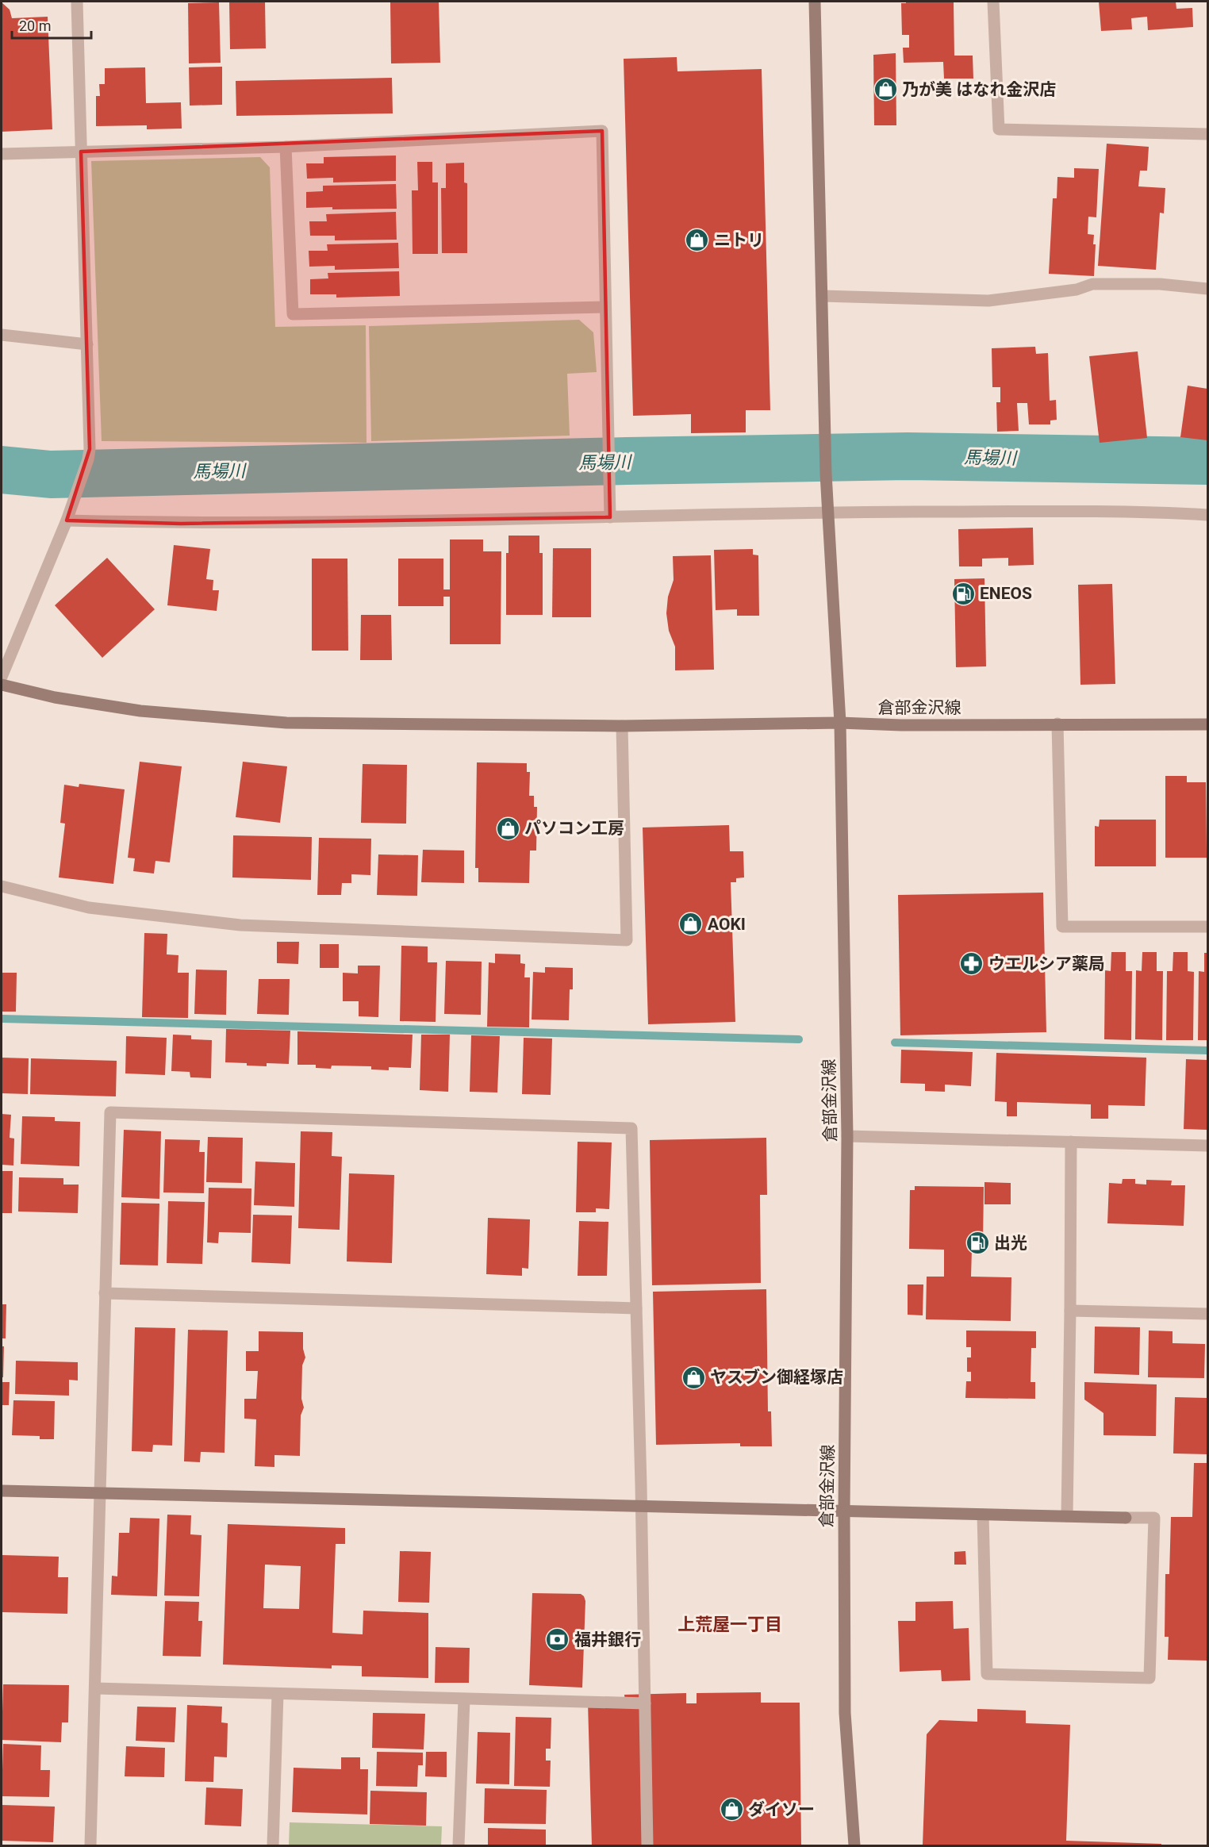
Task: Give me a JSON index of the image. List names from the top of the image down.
{
  "streets": {
    "street": ["倉部金沢線"]
  },
  "districts": ["上荒屋一丁目"],
  "water": ["馬場川"],
  "places": {
    "shop": [
      "乃が美 はなれ金沢店",
      "ニトリ",
      "パソコン工房",
      "AOKI",
      "ヤスブン御経塚店",
      "ダイソー"
    ],
    "fuel station": ["ENEOS", "出光"],
    "pharmacy": ["ウエルシア薬局"],
    "bank": ["福井銀行"]
  },
  "scale_bar": "20 m"
}
